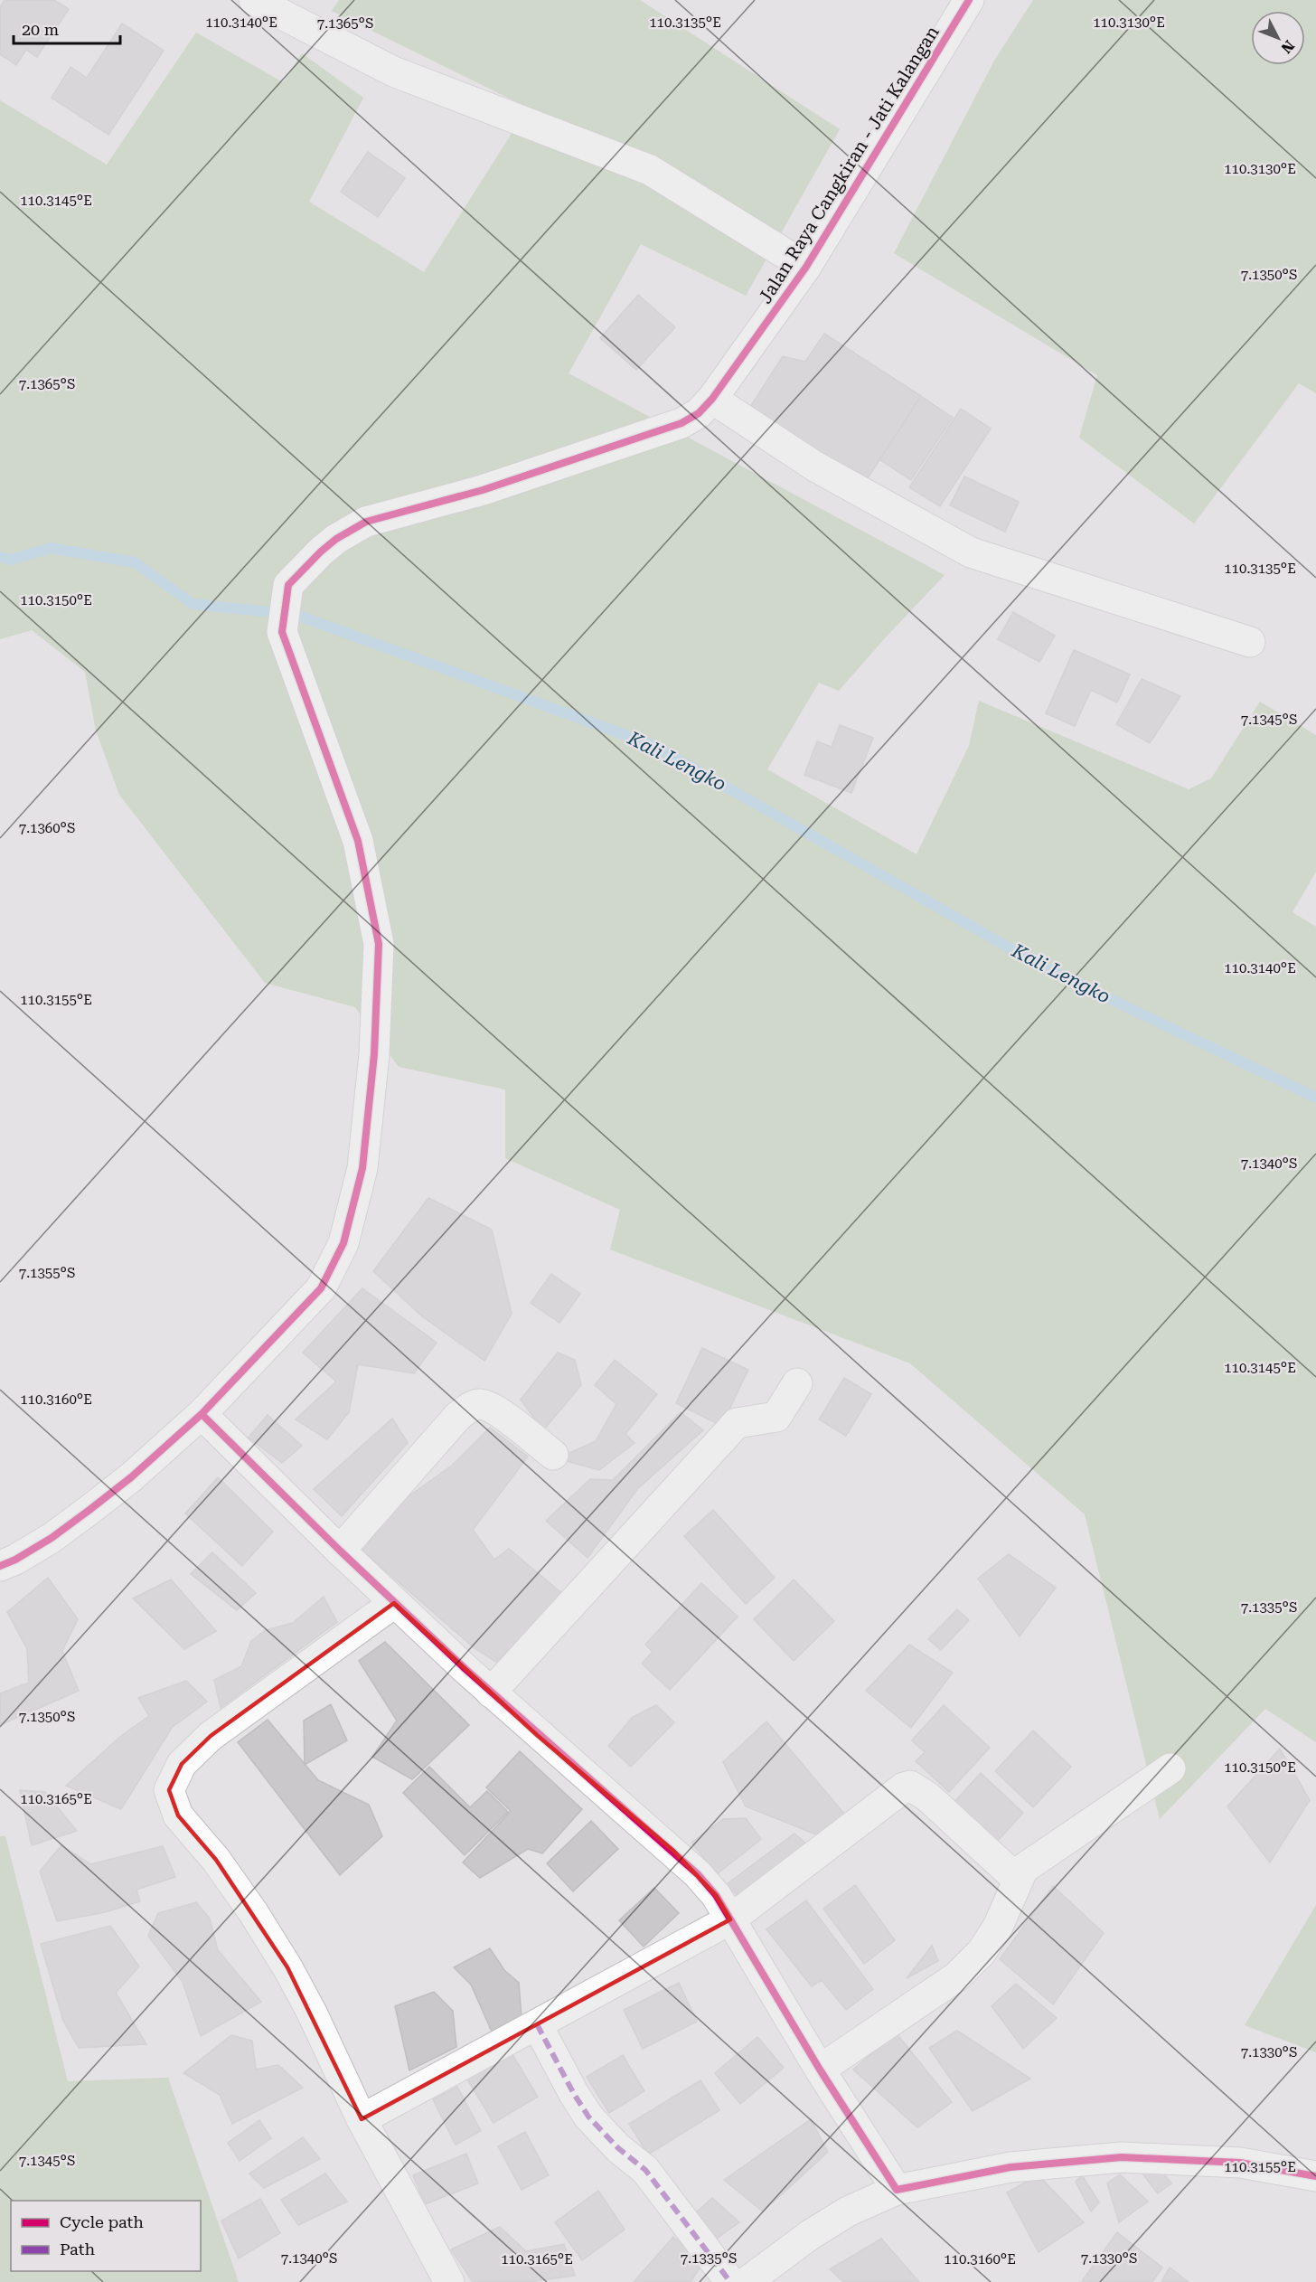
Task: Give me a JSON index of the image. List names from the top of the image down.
{
  "streets": {
    "street": ["Jalan Raya Cangkiran - Jati Kalangan"]
  },
  "water": ["Kali Lengko"],
  "legend": ["Cycle path", "Path"],
  "scale_bar": "20 m",
  "north": "bottom right",
  "coordinates": [
    "110.3130°E",
    "110.3140°E",
    "110.3135°E",
    "7.1365°S",
    "110.3145°E",
    "7.1350°S",
    "110.3150°E",
    "7.1345°S",
    "7.1360°S",
    "110.3155°E",
    "7.1340°S",
    "7.1355°S",
    "110.3160°E",
    "7.1335°S",
    "110.3165°E",
    "7.1330°S"
  ]
}
